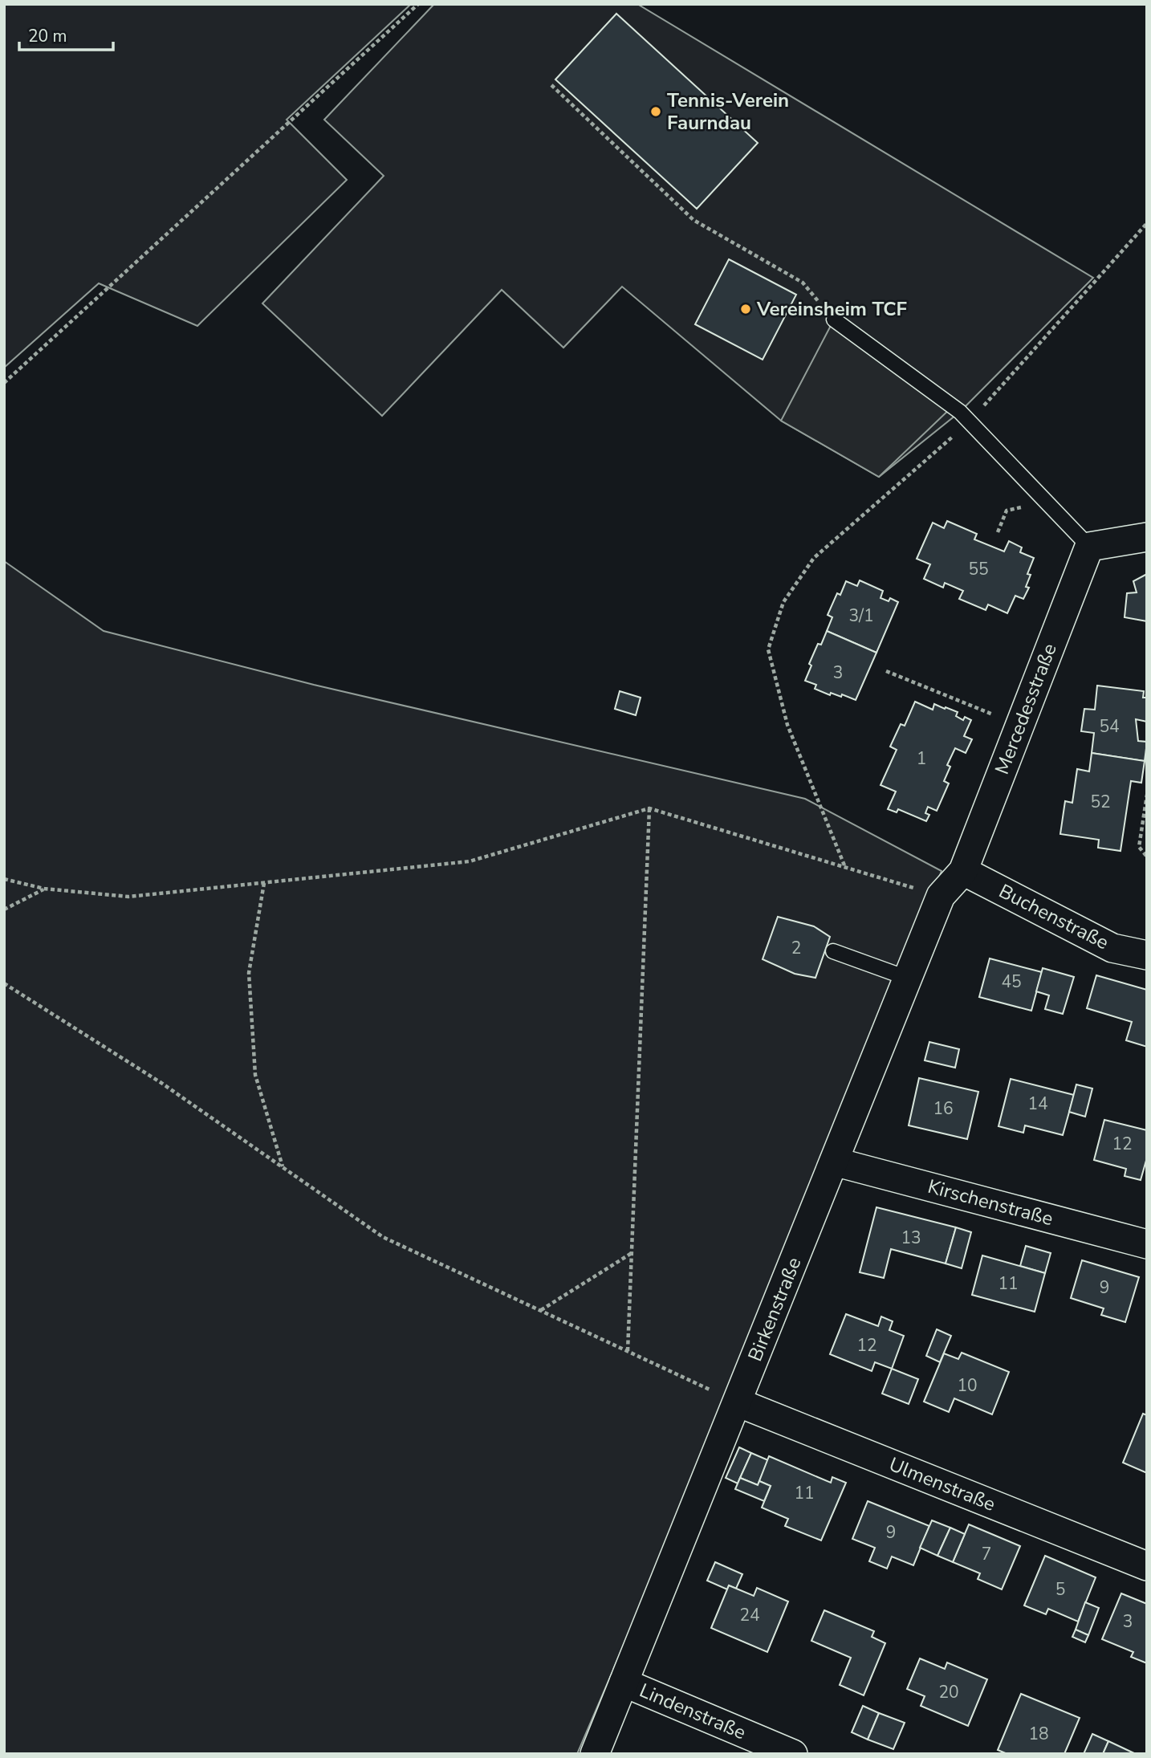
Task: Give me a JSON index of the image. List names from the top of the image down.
{
  "streets": {
    "street": [
      "Mercedesstraße",
      "Buchenstraße",
      "Kirschenstraße",
      "Birkenstraße",
      "Ulmenstraße",
      "Lindenstraße"
    ]
  },
  "crossings": [
    ["Mercedesstraße", "Buchenstraße"],
    ["Mercedesstraße", "Birkenstraße"],
    ["Buchenstraße", "Birkenstraße"],
    ["Kirschenstraße", "Birkenstraße"],
    ["Birkenstraße", "Ulmenstraße"],
    ["Birkenstraße", "Lindenstraße"]
  ],
  "places": ["Tennis-Verein Faurndau", "Vereinsheim TCF"],
  "house_numbers": [
    "55",
    "3/1",
    "3",
    "54",
    "1",
    "52",
    "2",
    "45",
    "14",
    "16",
    "12",
    "13",
    "11",
    "9",
    "12",
    "10",
    "11",
    "9",
    "7",
    "5",
    "24",
    "3",
    "20",
    "18"
  ],
  "scale_bar": "20 m"
}
